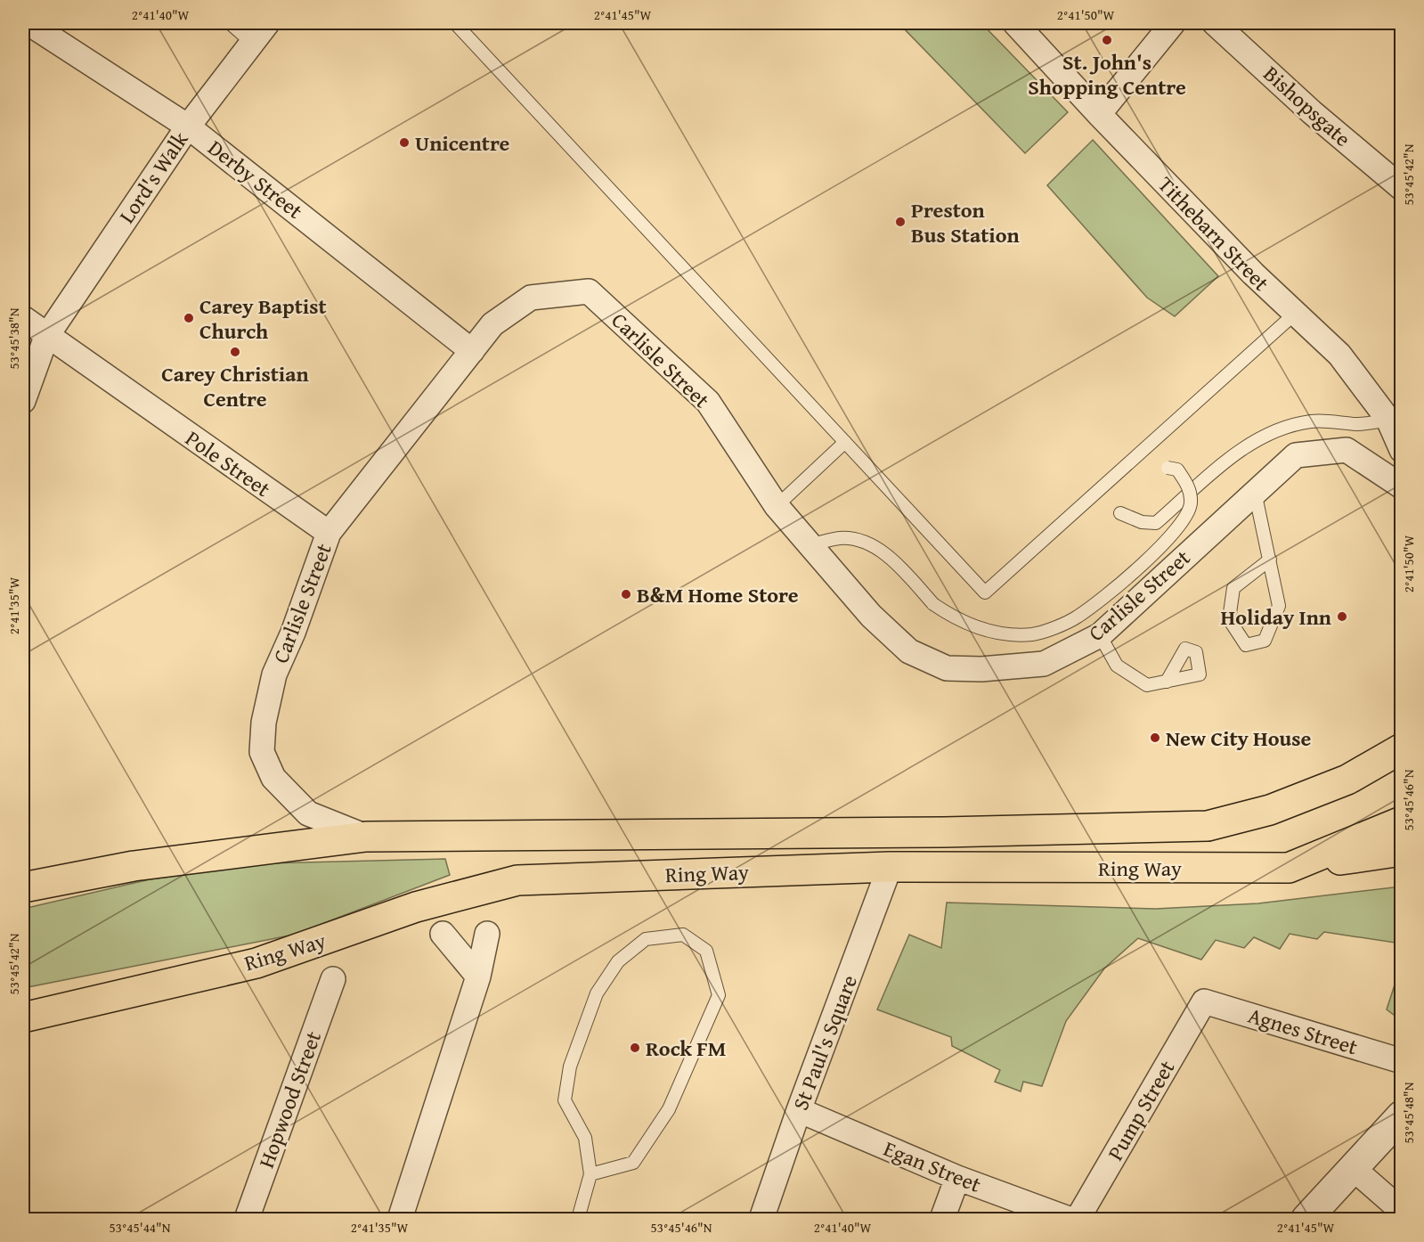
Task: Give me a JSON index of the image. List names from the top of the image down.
{
  "streets": {
    "highway": ["Ring Way"],
    "street": [
      "Bishopsgate",
      "Lord's Walk",
      "Derby Street",
      "Tithebarn Street",
      "Carlisle Street",
      "Pole Street",
      "Agnes Street",
      "St Paul's Square",
      "Hopwood Street",
      "Pump Street",
      "Egan Street"
    ]
  },
  "crossings": [
    ["Lord's Walk", "Derby Street"],
    ["Lord's Walk", "Pole Street"],
    ["Derby Street", "Carlisle Street"],
    ["Carlisle Street", "Pole Street"],
    ["Carlisle Street", "Ring Way"],
    ["Ring Way", "St Paul's Square"],
    ["Agnes Street", "Pump Street"],
    ["St Paul's Square", "Egan Street"]
  ],
  "places": [
    "St. John's Shopping Centre",
    "Unicentre",
    "Preston Bus Station",
    "Carey Baptist Church",
    "Carey Christian Centre",
    "B&M Home Store",
    "Holiday Inn",
    "New City House",
    "Rock FM"
  ],
  "coordinates": [
    "2°41'40\"W",
    "2°41'45\"W",
    "2°41'50\"W",
    "53°45'42\"N",
    "53°45'38\"N",
    "2°41'35\"W",
    "53°45'46\"N",
    "53°45'48\"N",
    "53°45'44\"N"
  ]
}
